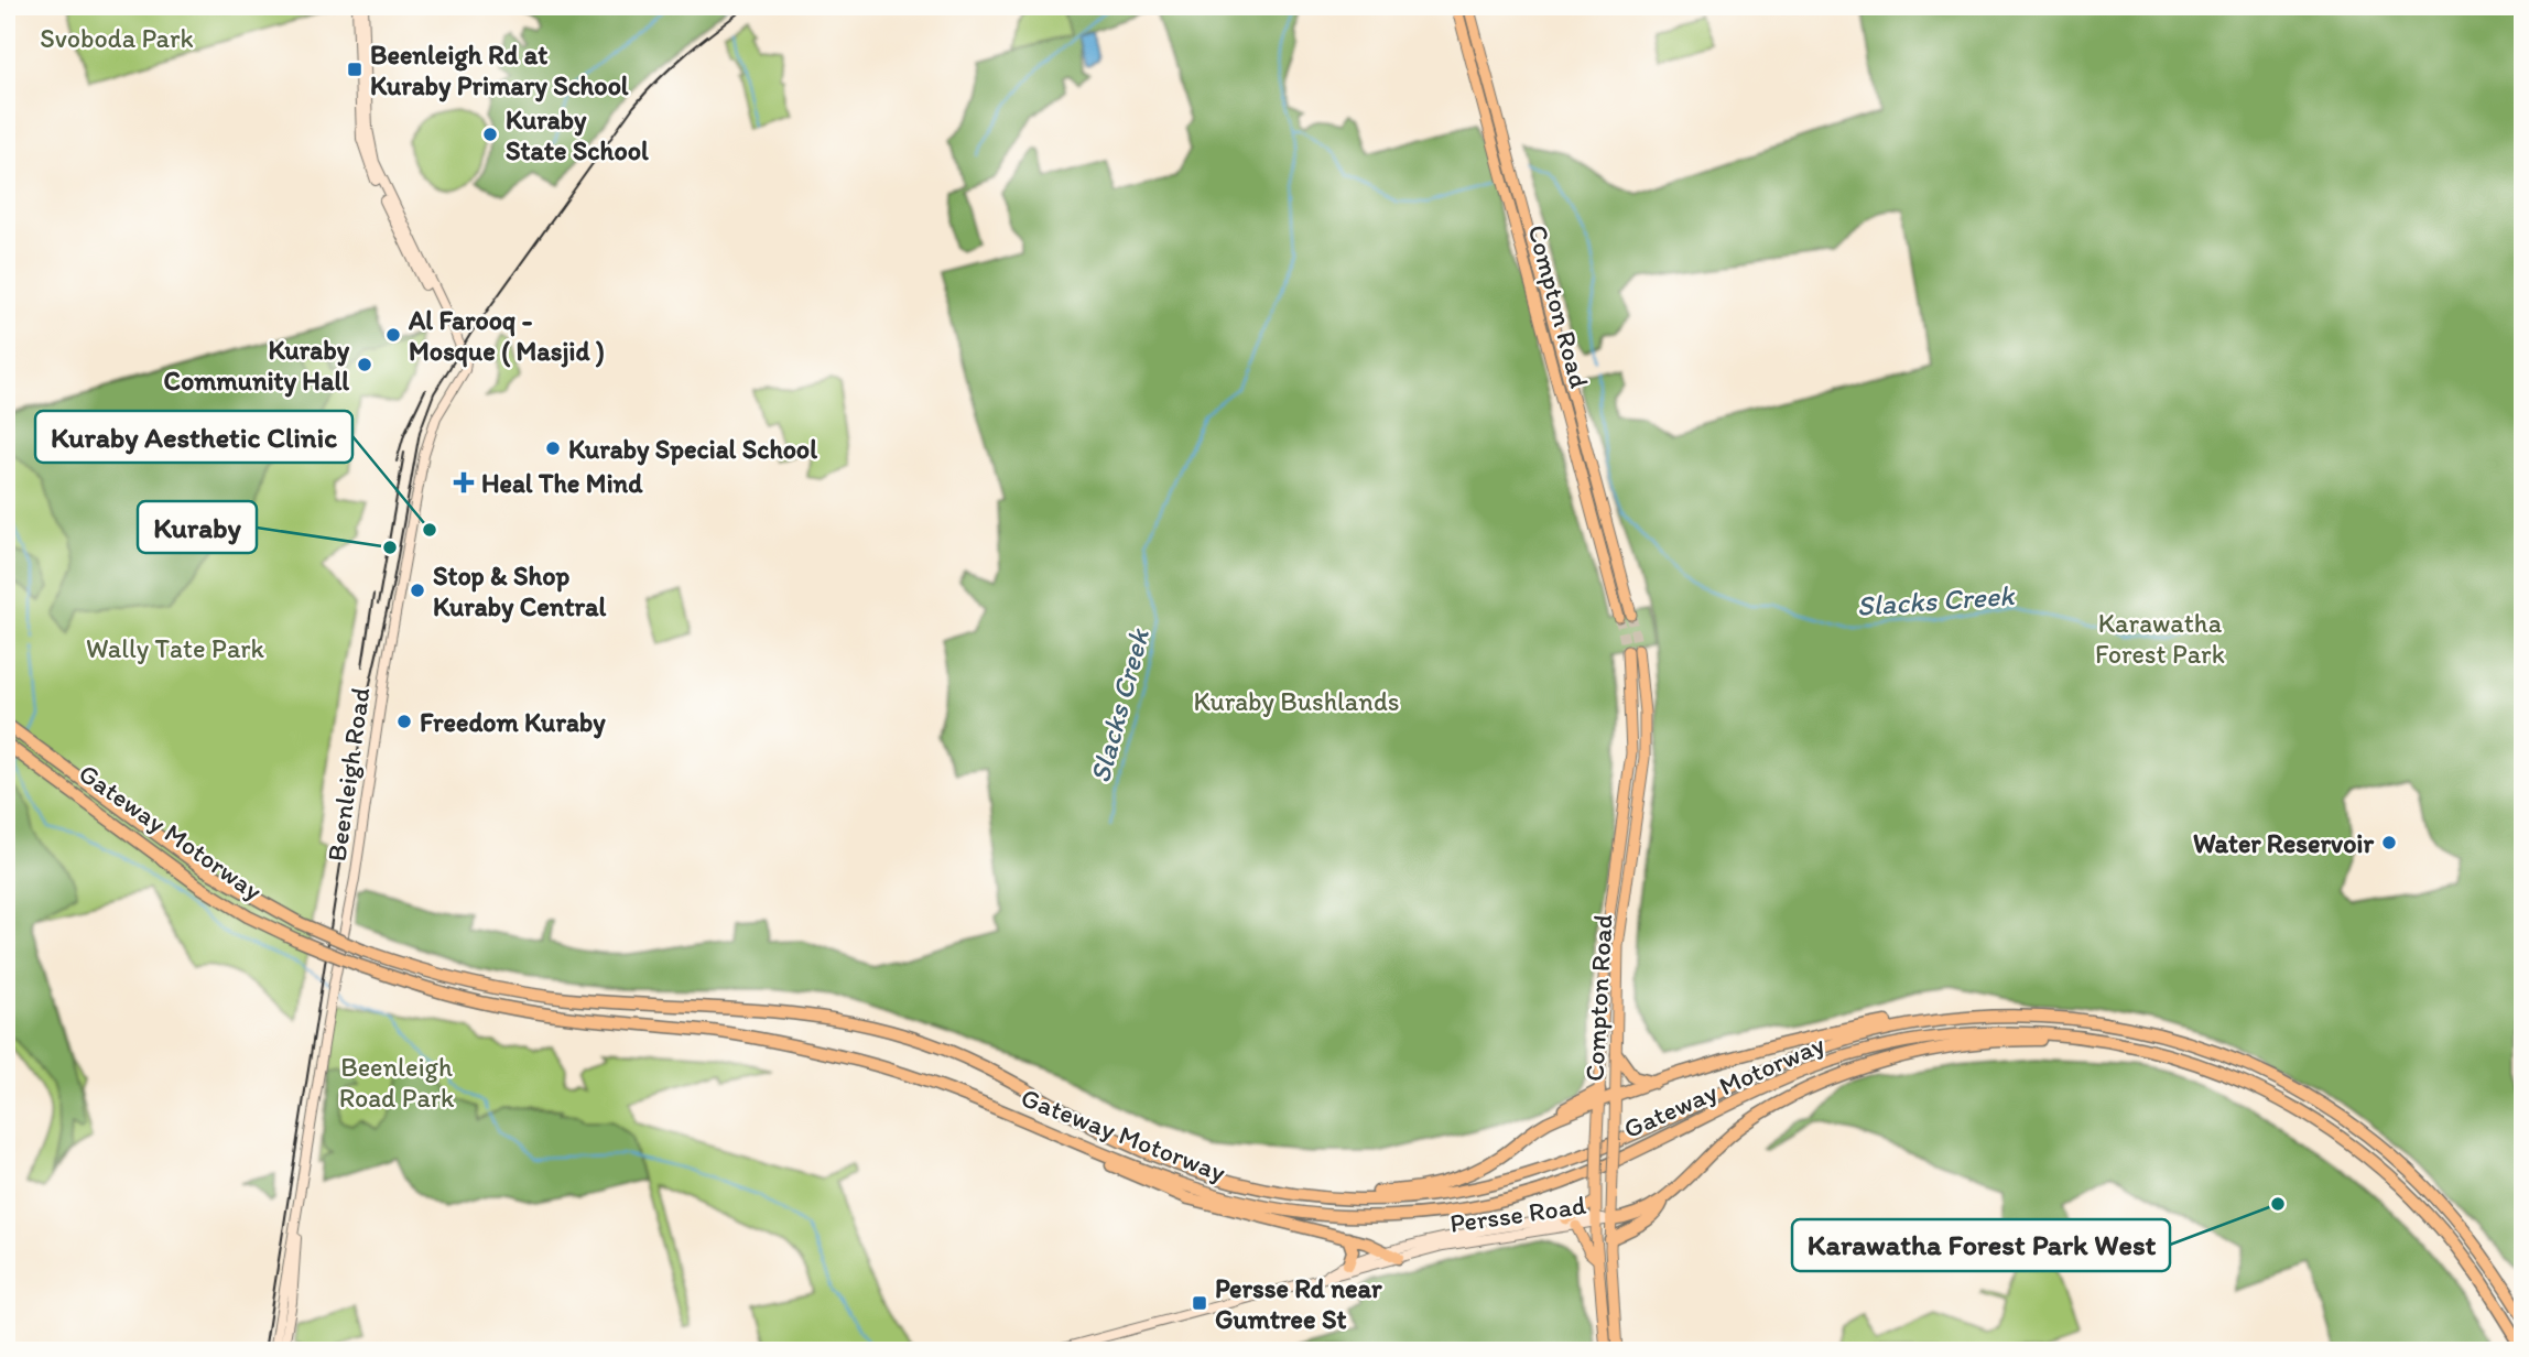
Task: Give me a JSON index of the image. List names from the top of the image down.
{
  "streets": {
    "highway": ["Gateway Motorway"],
    "main road": ["Compton Road", "Beenleigh Road", "Persse Road"]
  },
  "crossings": [
    ["Compton Road", "Persse Road"]
  ],
  "water": ["Slacks Creek"],
  "parks": [
    "Svoboda Park",
    "Karawatha Forest Park",
    "Wally Tate Park",
    "Kuraby Bushlands",
    "Beenleigh Road Park"
  ],
  "places": {
    "transit": ["Beenleigh Rd at Kuraby Primary School", "Persse Rd near Gumtree St"],
    "other": [
      "Kuraby State School",
      "Al Farooq - Mosque ( Masjid )",
      "Kuraby Community Hall",
      "Kuraby Special School",
      "Kuraby Aesthetic Clinic",
      "Kuraby",
      "Stop & Shop Kuraby Central",
      "Freedom Kuraby",
      "Water Reservoir",
      "Karawatha Forest Park West"
    ],
    "health": ["Heal The Mind"]
  }
}
